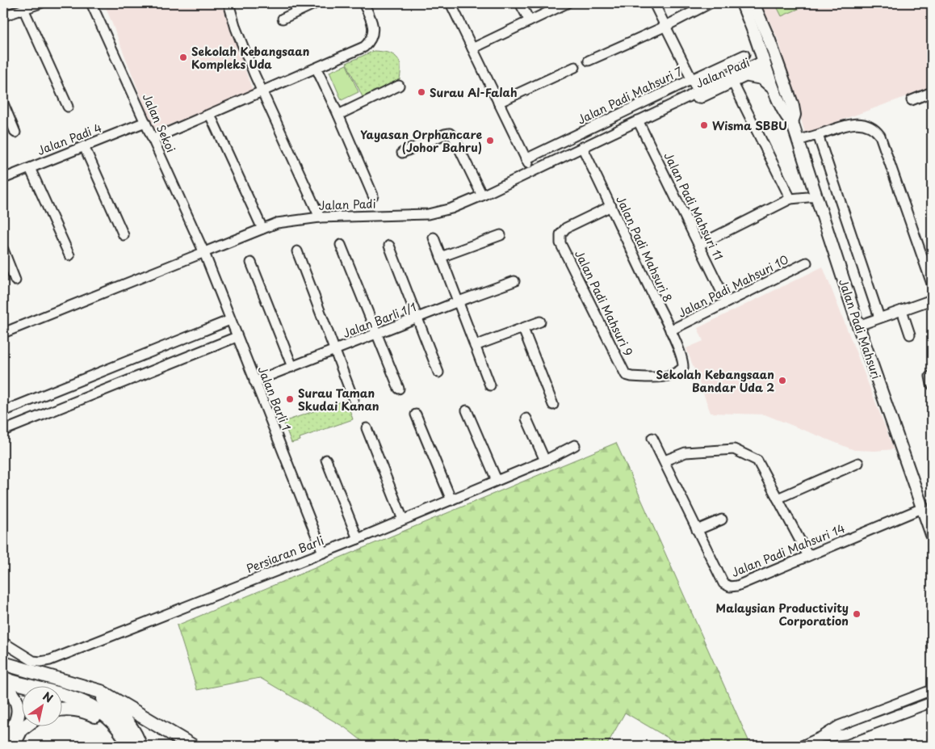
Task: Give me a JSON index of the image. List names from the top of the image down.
{
  "streets": {
    "main road": ["Jalan Padi Mahsuri"],
    "street": [
      "Jalan Padi",
      "Jalan Padi Mahsuri 7",
      "Jalan Sekoi",
      "Jalan Padi 4",
      "Jalan Padi Mahsuri 11",
      "Jalan Padi Mahsuri 8",
      "Jalan Padi Mahsuri 10",
      "Jalan Padi Mahsuri 9",
      "Jalan Barli 1/1",
      "Jalan Barli 1",
      "Jalan Padi Mahsuri 14",
      "Persiaran Barli"
    ]
  },
  "crossings": [
    ["Jalan Padi", "Jalan Sekoi"],
    ["Jalan Padi", "Jalan Padi Mahsuri 11"],
    ["Jalan Padi", "Jalan Padi Mahsuri 8"],
    ["Jalan Padi", "Jalan Padi Mahsuri"],
    ["Jalan Padi", "Jalan Barli 1"],
    ["Jalan Sekoi", "Jalan Padi 4"],
    ["Jalan Sekoi", "Jalan Barli 1"],
    ["Jalan Padi Mahsuri 11", "Jalan Padi Mahsuri 10"],
    ["Jalan Padi Mahsuri 8", "Jalan Padi Mahsuri 10"],
    ["Jalan Padi Mahsuri 8", "Jalan Padi Mahsuri 9"],
    ["Jalan Barli 1/1", "Jalan Barli 1"],
    ["Jalan Padi Mahsuri", "Jalan Padi Mahsuri 14"],
    ["Jalan Barli 1", "Persiaran Barli"]
  ],
  "places": [
    "Sekolah Kebangsaan Kompleks Uda",
    "Surau Al-Falah",
    "Wisma SBBU",
    "Yayasan Orphancare (Johor Bahru)",
    "Sekolah Kebangsaan Bandar Uda 2",
    "Surau Taman Skudai Kanan",
    "Malaysian Productivity Corporation"
  ],
  "north": "top right"
}
